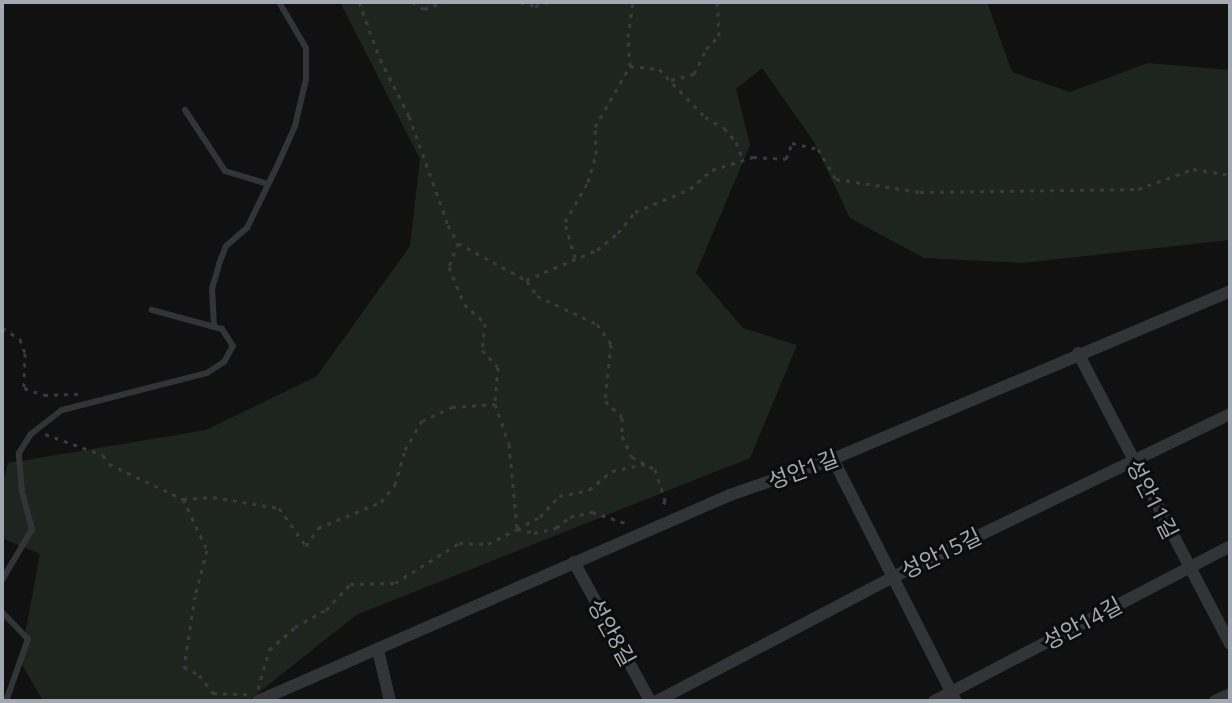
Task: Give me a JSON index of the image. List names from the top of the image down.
{
  "streets": {
    "street": [
      "성안1길",
      "성안11길",
      "성안15길",
      "성안14길",
      "성안8길"
    ]
  },
  "crossings": [
    ["성안1길", "성안11길"],
    ["성안1길", "성안8길"],
    ["성안11길", "성안15길"],
    ["성안11길", "성안14길"]
  ]
}
